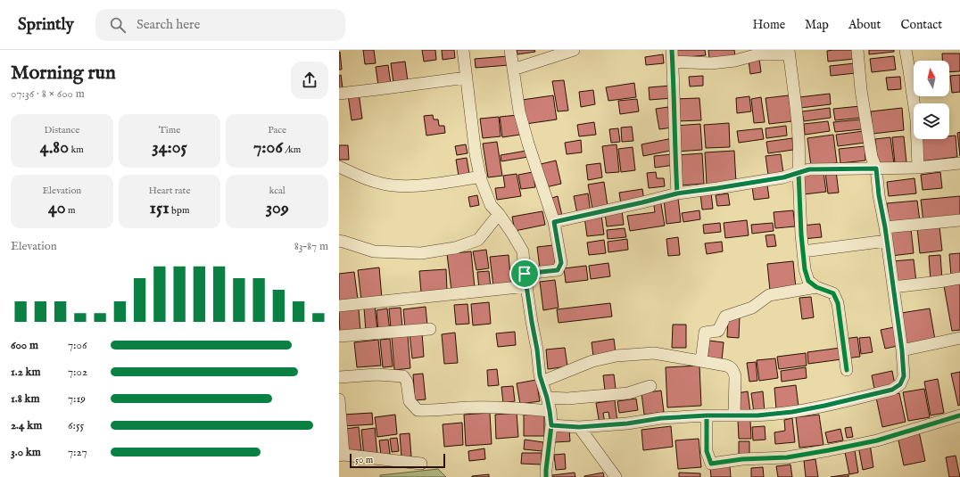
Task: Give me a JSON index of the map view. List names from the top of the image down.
{
  "scale_bar": "50 m",
  "north": "top",
  "page": {
    "header": "Sprintly",
    "search": "Search here",
    "nav": [
      "Home",
      "Map",
      "About",
      "Contact"
    ],
    "heading": ["Morning run", "07:36 · 8 × 600 m"],
    "stats": [
      ["Distance", "4.80 km"],
      ["Time", "34:05"],
      ["Pace", "7:06 /km"],
      ["Elevation", "40 m"],
      ["Heart rate", "151 bpm"],
      ["kcal", "309"]
    ],
    "chart": ["Elevation", "83–87 m"],
    "list": [
      {
        "name": "600 m",
        "note": "7:06"
      },
      {
        "name": "1.2 km",
        "note": "7:02"
      },
      {
        "name": "1.8 km",
        "note": "7:19"
      },
      {
        "name": "2.4 km",
        "note": "6:55"
      },
      {
        "name": "3.0 km",
        "note": "7:27"
      }
    ],
    "scale": "50 m"
  }
}
